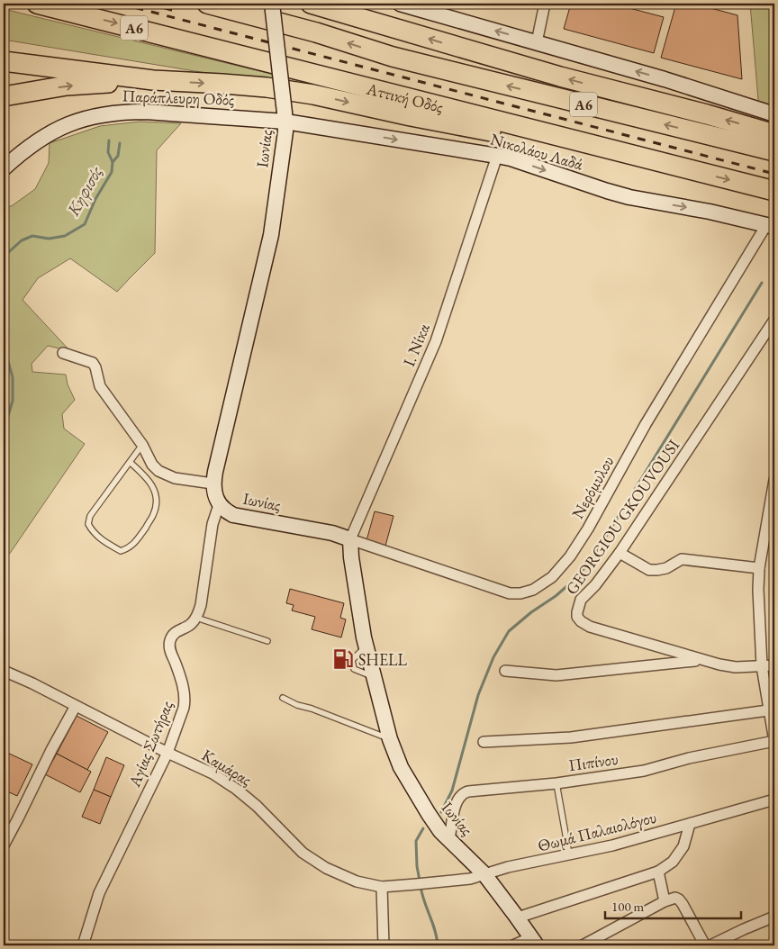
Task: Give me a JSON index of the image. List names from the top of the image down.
{
  "streets": {
    "highway": ["Α6", "Αττική Οδός"],
    "street": [
      "Παράπλευρη Οδός",
      "Ιωνίας",
      "Νικολάου Λαδά",
      "Ι. Νίκα",
      "Νερόμυλου",
      "GEORGIOU GKOUVOUSI",
      "Αγίας Σωτήρας",
      "Πιπίνου",
      "Καμάρας",
      "Θωμά Παλαιολόγου"
    ]
  },
  "crossings": [
    ["Παράπλευρη Οδός", "Ιωνίας"],
    ["Παράπλευρη Οδός", "Νικολάου Λαδά"],
    ["Ιωνίας", "Νικολάου Λαδά"],
    ["Ιωνίας", "Ι. Νίκα"],
    ["Ιωνίας", "Νερόμυλου"],
    ["Ιωνίας", "Πιπίνου"],
    ["Ιωνίας", "Θωμά Παλαιολόγου"],
    ["Νικολάου Λαδά", "Ι. Νίκα"],
    ["Νικολάου Λαδά", "Νερόμυλου"],
    ["Ι. Νίκα", "Νερόμυλου"],
    ["Αγίας Σωτήρας", "Καμάρας"],
    ["Καμάρας", "Θωμά Παλαιολόγου"]
  ],
  "water": ["Κηφισός"],
  "places": {
    "fuel station": ["SHELL"]
  },
  "scale_bar": "100 m"
}
